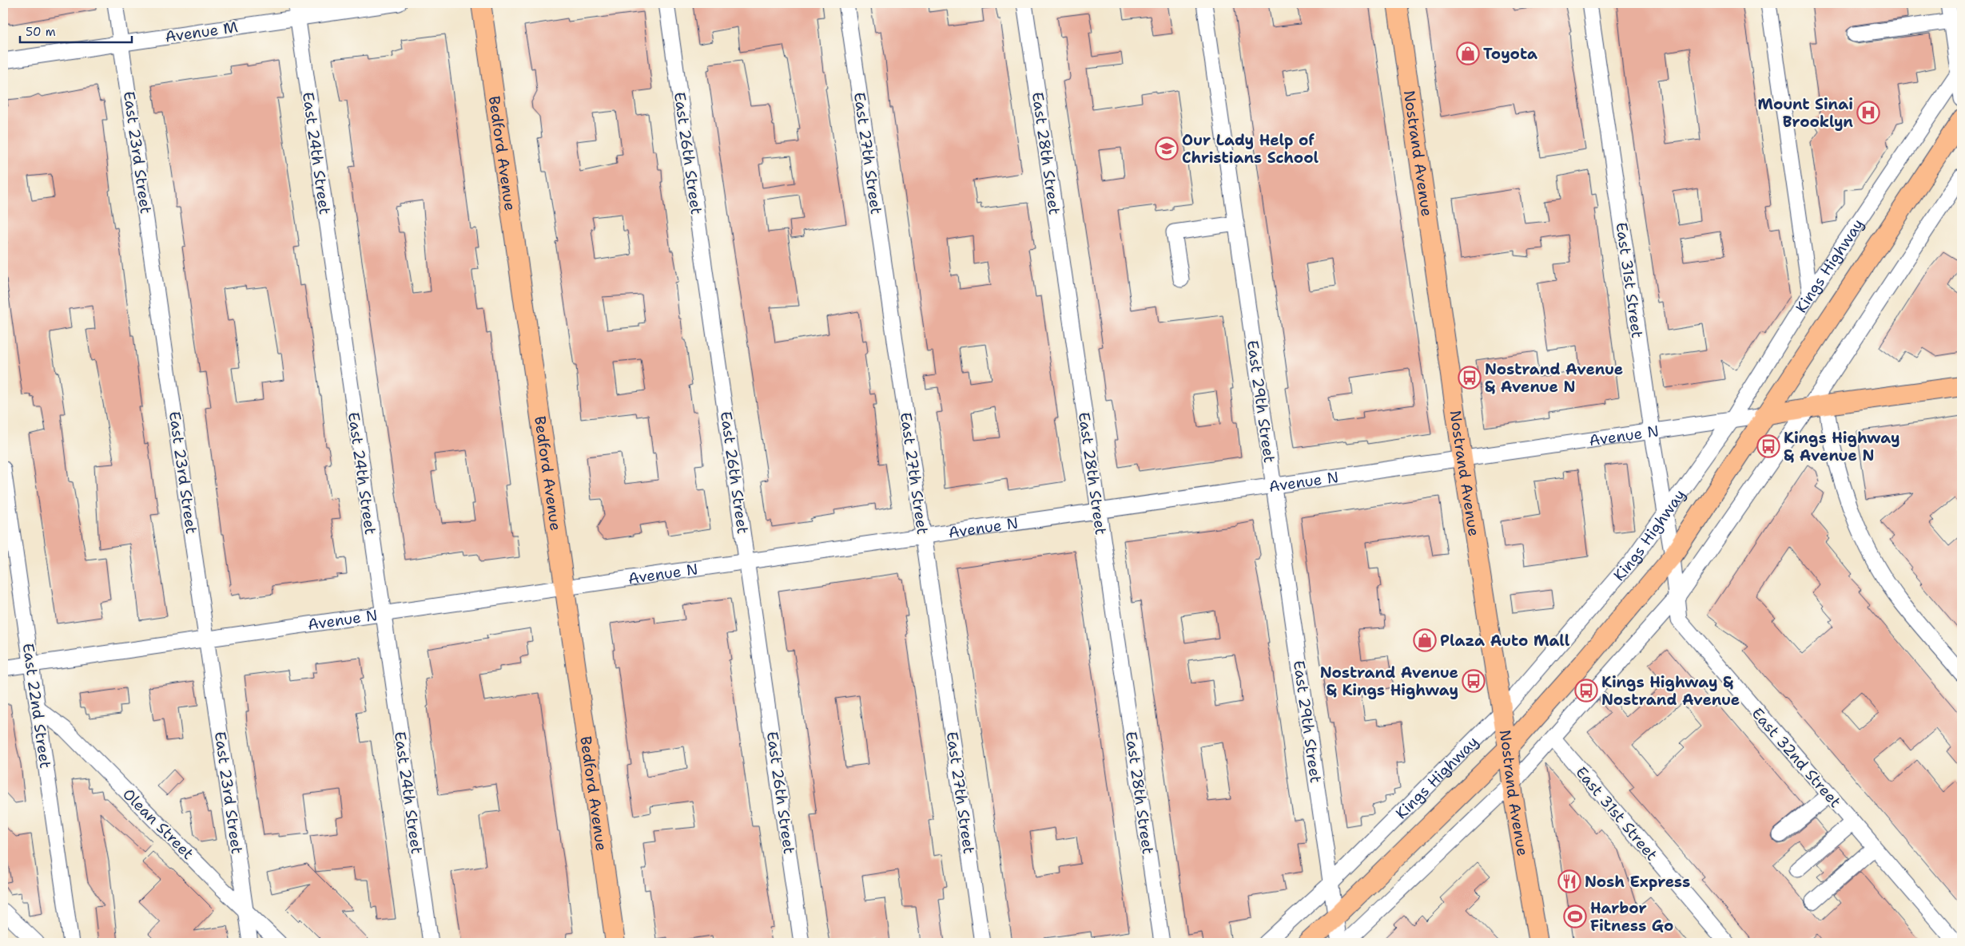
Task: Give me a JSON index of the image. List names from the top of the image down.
{
  "streets": {
    "main road": [
      "Bedford Avenue",
      "Nostrand Avenue",
      "Kings Highway",
      "Avenue N"
    ],
    "street": [
      "Avenue M",
      "East 23rd Street",
      "East 24th Street",
      "East 26th Street",
      "East 27th Street",
      "East 28th Street",
      "East 31st Street",
      "East 29th Street",
      "East 22nd Street",
      "East 32nd Street",
      "Olean Street"
    ]
  },
  "crossings": [
    ["Avenue M", "East 23rd Street"],
    ["Avenue M", "East 24th Street"],
    ["East 23rd Street", "Avenue N"],
    ["East 23rd Street", "Olean Street"],
    ["East 24th Street", "Avenue N"],
    ["Bedford Avenue", "Avenue N"],
    ["East 26th Street", "Avenue N"],
    ["East 27th Street", "Avenue N"],
    ["East 28th Street", "Avenue N"],
    ["Nostrand Avenue", "Kings Highway"],
    ["Nostrand Avenue", "Avenue N"],
    ["Kings Highway", "East 31st Street"],
    ["Kings Highway", "East 29th Street"],
    ["Kings Highway", "Avenue N"],
    ["Kings Highway", "East 32nd Street"],
    ["East 31st Street", "Avenue N"],
    ["East 31st Street", "East 32nd Street"],
    ["East 29th Street", "Avenue N"],
    ["Avenue N", "East 22nd Street"],
    ["East 22nd Street", "Olean Street"]
  ],
  "places": {
    "shop": ["Toyota", "Plaza Auto Mall"],
    "hospital": ["Mount Sinai Brooklyn"],
    "school or university": ["Our Lady Help of Christians School"],
    "bus stop": [
      "Nostrand Avenue & Avenue N",
      "Kings Highway & Avenue N",
      "Nostrand Avenue & Kings Highway",
      "Kings Highway & Nostrand Avenue"
    ],
    "restaurant": ["Nosh Express"],
    "sports": ["Harbor Fitness Go"]
  },
  "scale_bar": "50 m"
}
